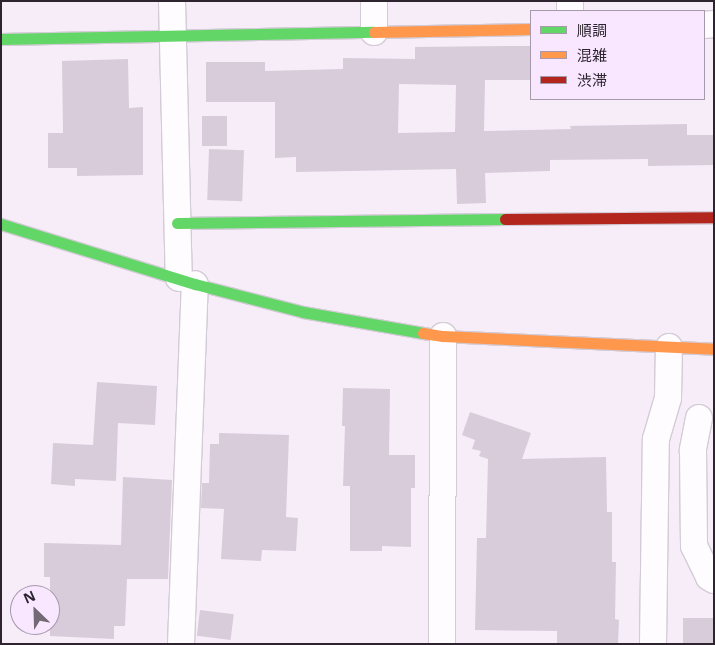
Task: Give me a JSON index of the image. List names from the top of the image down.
{
  "legend": ["順調", "混雑", "渋滞"],
  "north": "top left"
}
